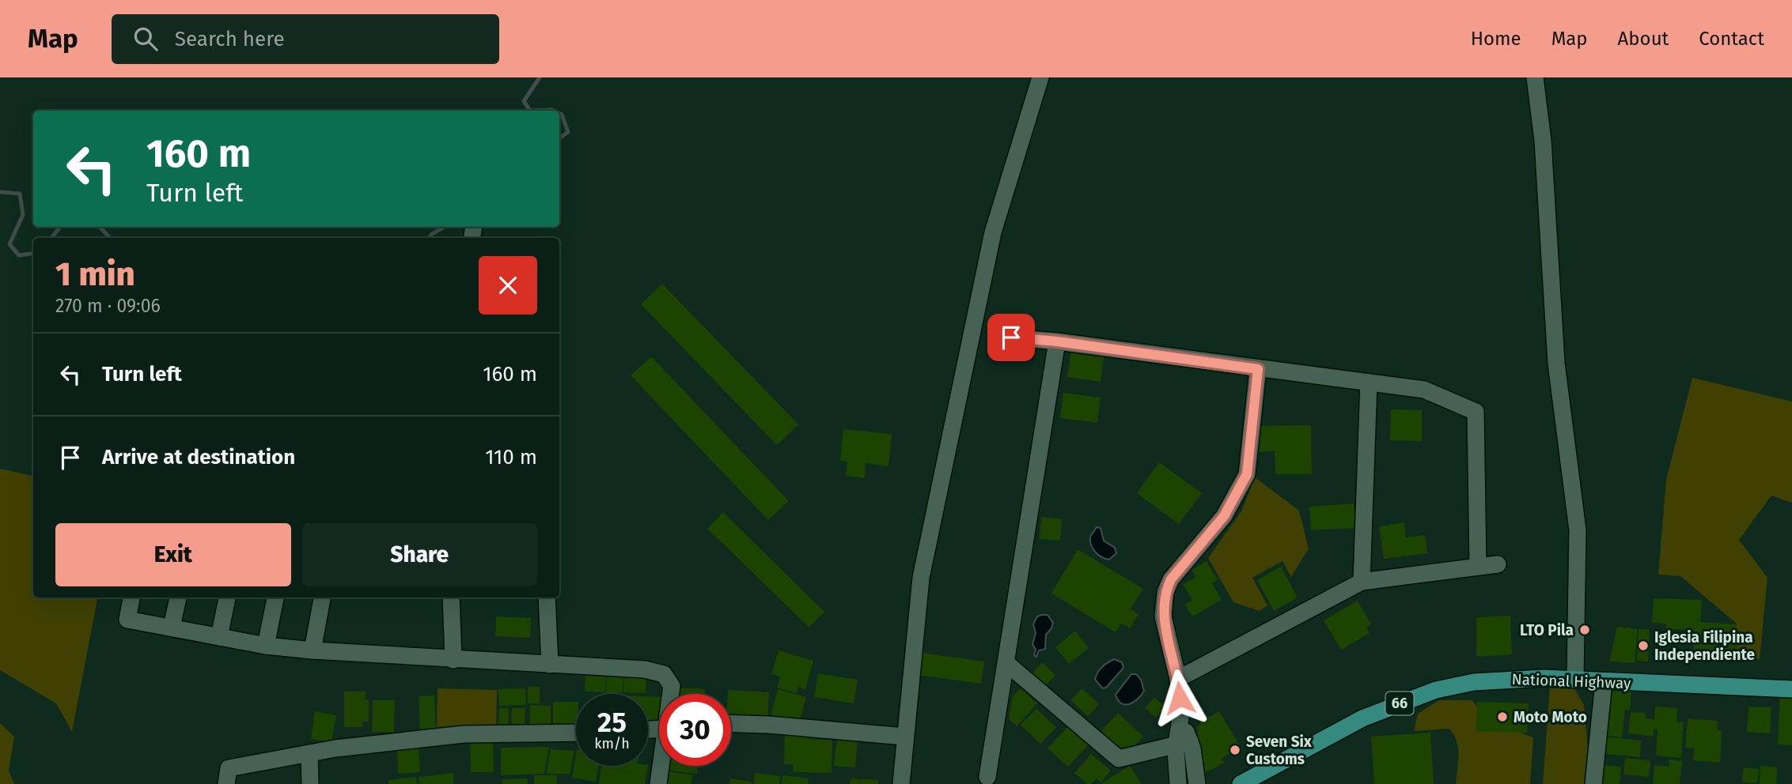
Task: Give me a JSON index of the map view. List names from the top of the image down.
{
  "streets": {
    "main road": ["National Highway", "66"]
  },
  "places": [
    "LTO Pila",
    "Iglesia Filipina Independiente",
    "Moto Moto",
    "Seven Six Customs"
  ],
  "page": {
    "header": "Map",
    "search": "Search here",
    "nav": [
      "Home",
      "Map",
      "About",
      "Contact"
    ],
    "turn": ["160 m", "Turn left"],
    "heading": ["1 min", "270 m · 09:06"],
    "list": [
      {
        "name": "Turn left",
        "value": "160 m"
      },
      {
        "name": "Arrive at destination",
        "value": "110 m"
      }
    ],
    "buttons": ["Exit", "Share"],
    "speed": "25 km/h",
    "limit": "30"
  }
}
